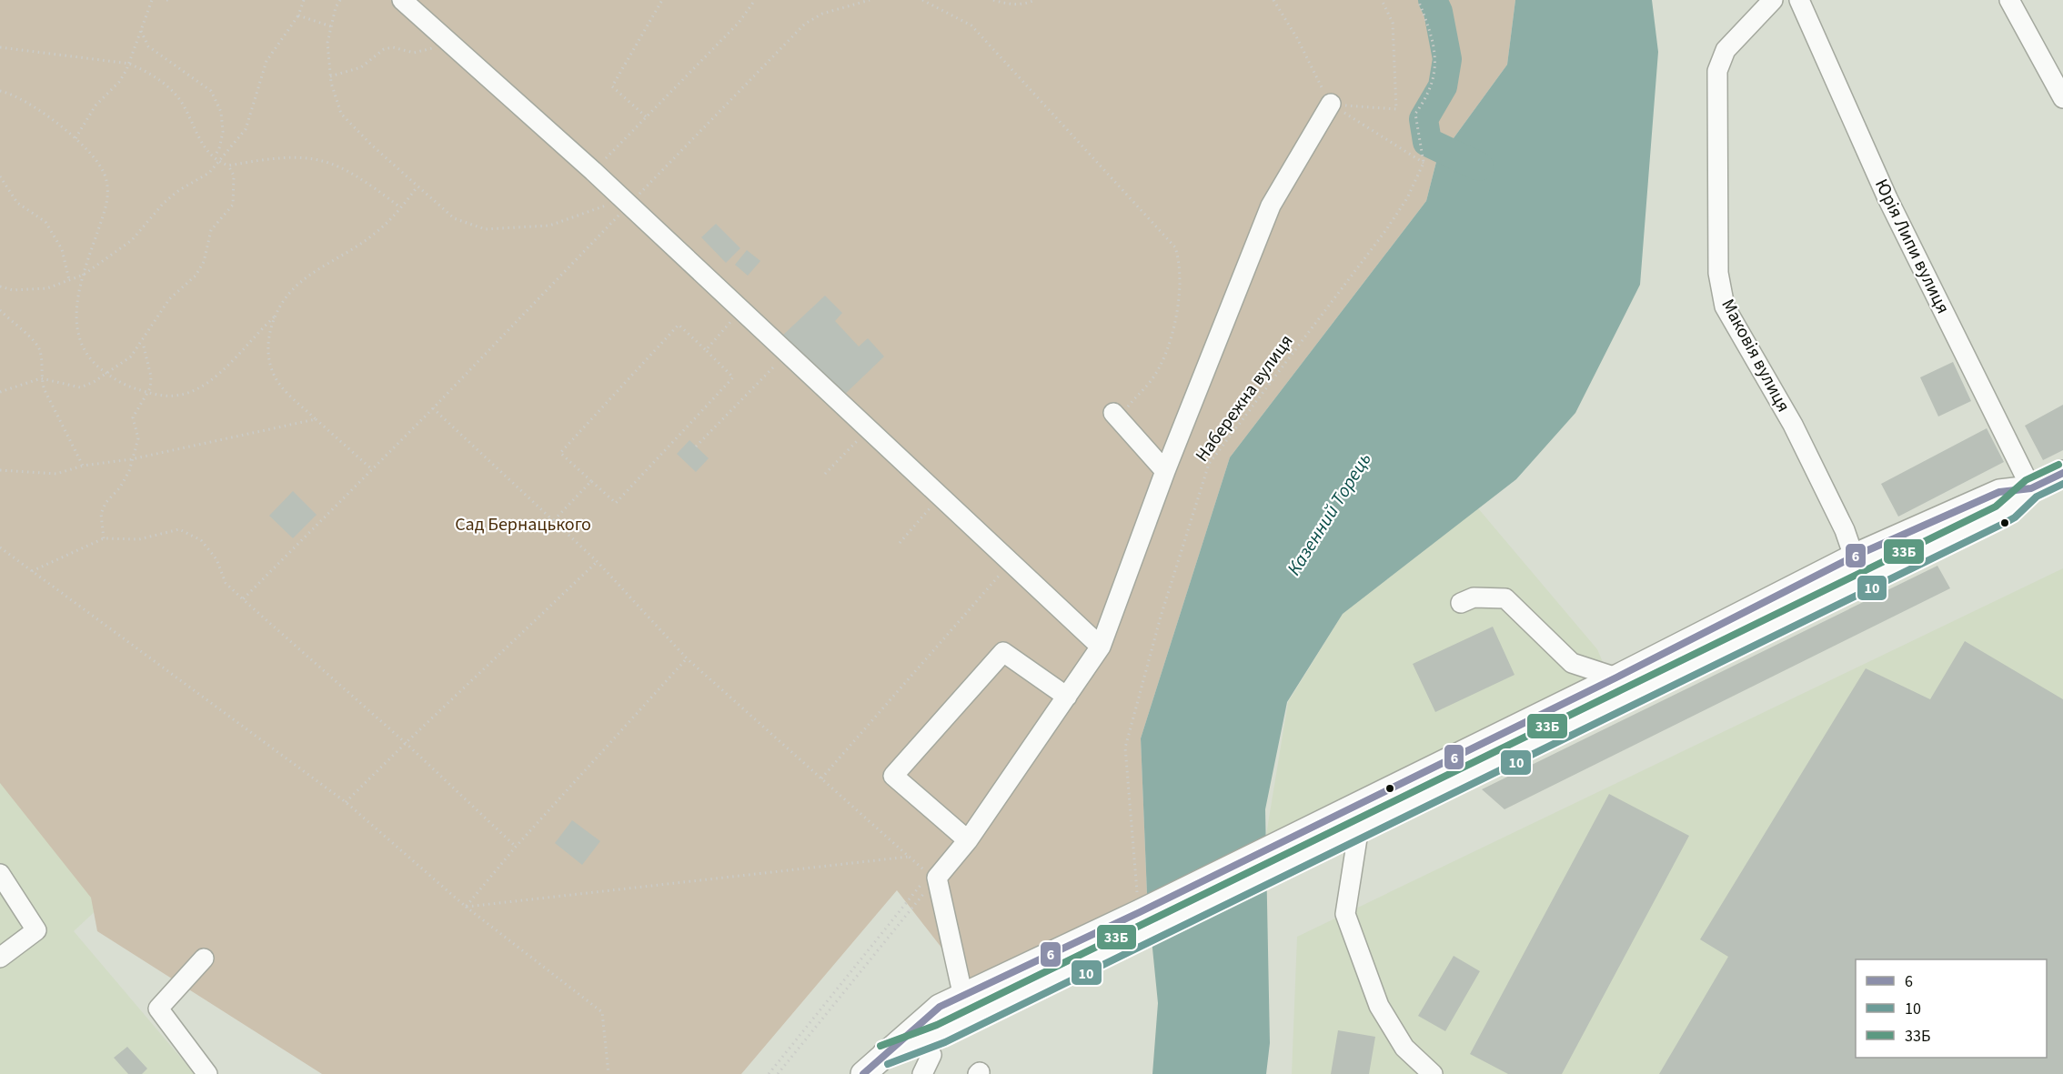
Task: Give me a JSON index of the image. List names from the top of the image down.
{
  "streets": {
    "street": ["Юрія Липи вулиця", "Маковія вулиця"],
    "path": ["Набережна вулиця"]
  },
  "water": ["Казенний Торець"],
  "parks": ["Сад Бернацького"],
  "lines": ["transit line 33Б", "transit line 6", "transit line 10"],
  "legend": ["6", "10", "33Б"]
}
